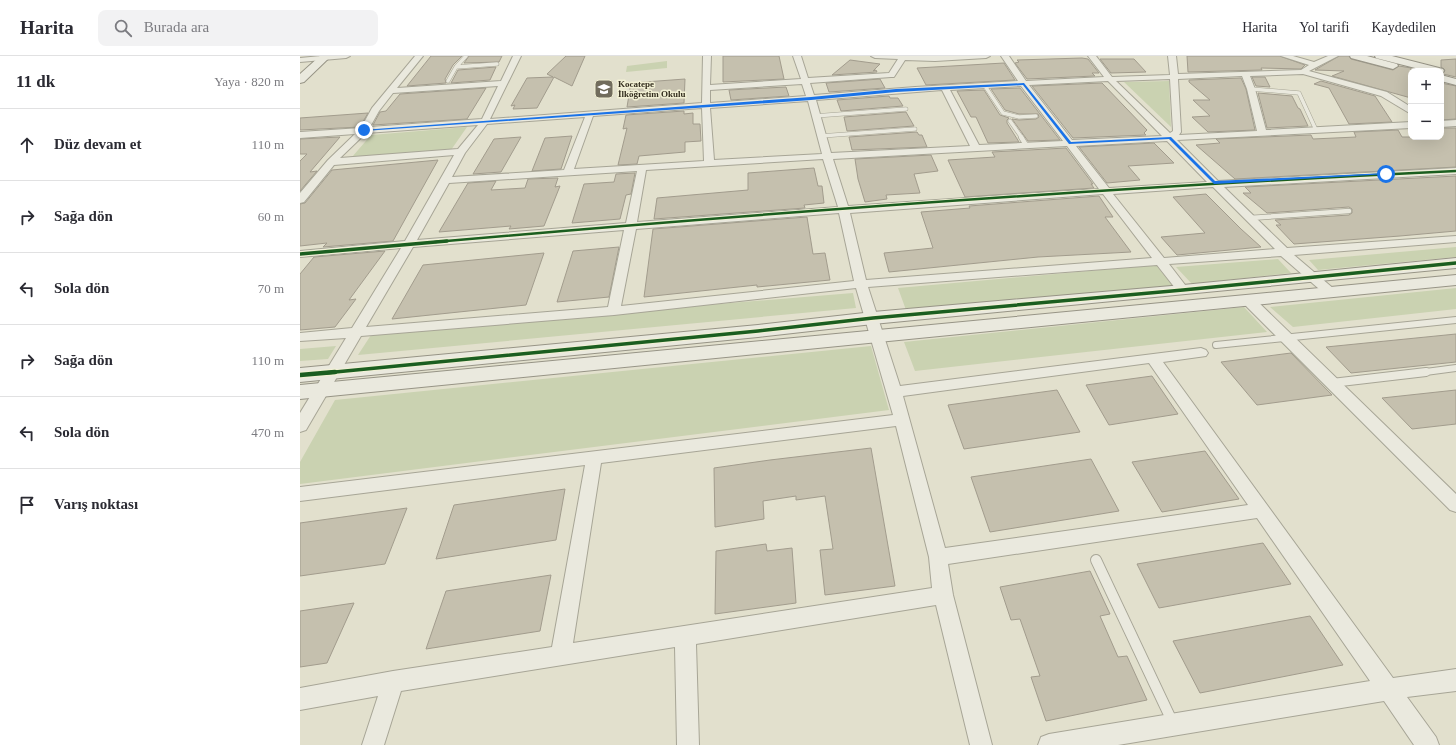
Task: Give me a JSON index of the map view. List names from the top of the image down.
{
  "places": {
    "school or university": ["Kocatepe İlköğretim Okulu"]
  },
  "page": {
    "header": "Harita",
    "search": "Burada ara",
    "nav": ["Harita", "Yol tarifi", "Kaydedilen"],
    "heading": ["11 dk", "Yaya · 820 m"],
    "map_buttons": ["+", "−"],
    "list": [
      ["Düz devam et", "110 m"],
      ["Sağa dön", "60 m"],
      ["Sola dön", "70 m"],
      ["Sağa dön", "110 m"],
      ["Sola dön", "470 m"],
      "Varış noktası"
    ]
  }
}
